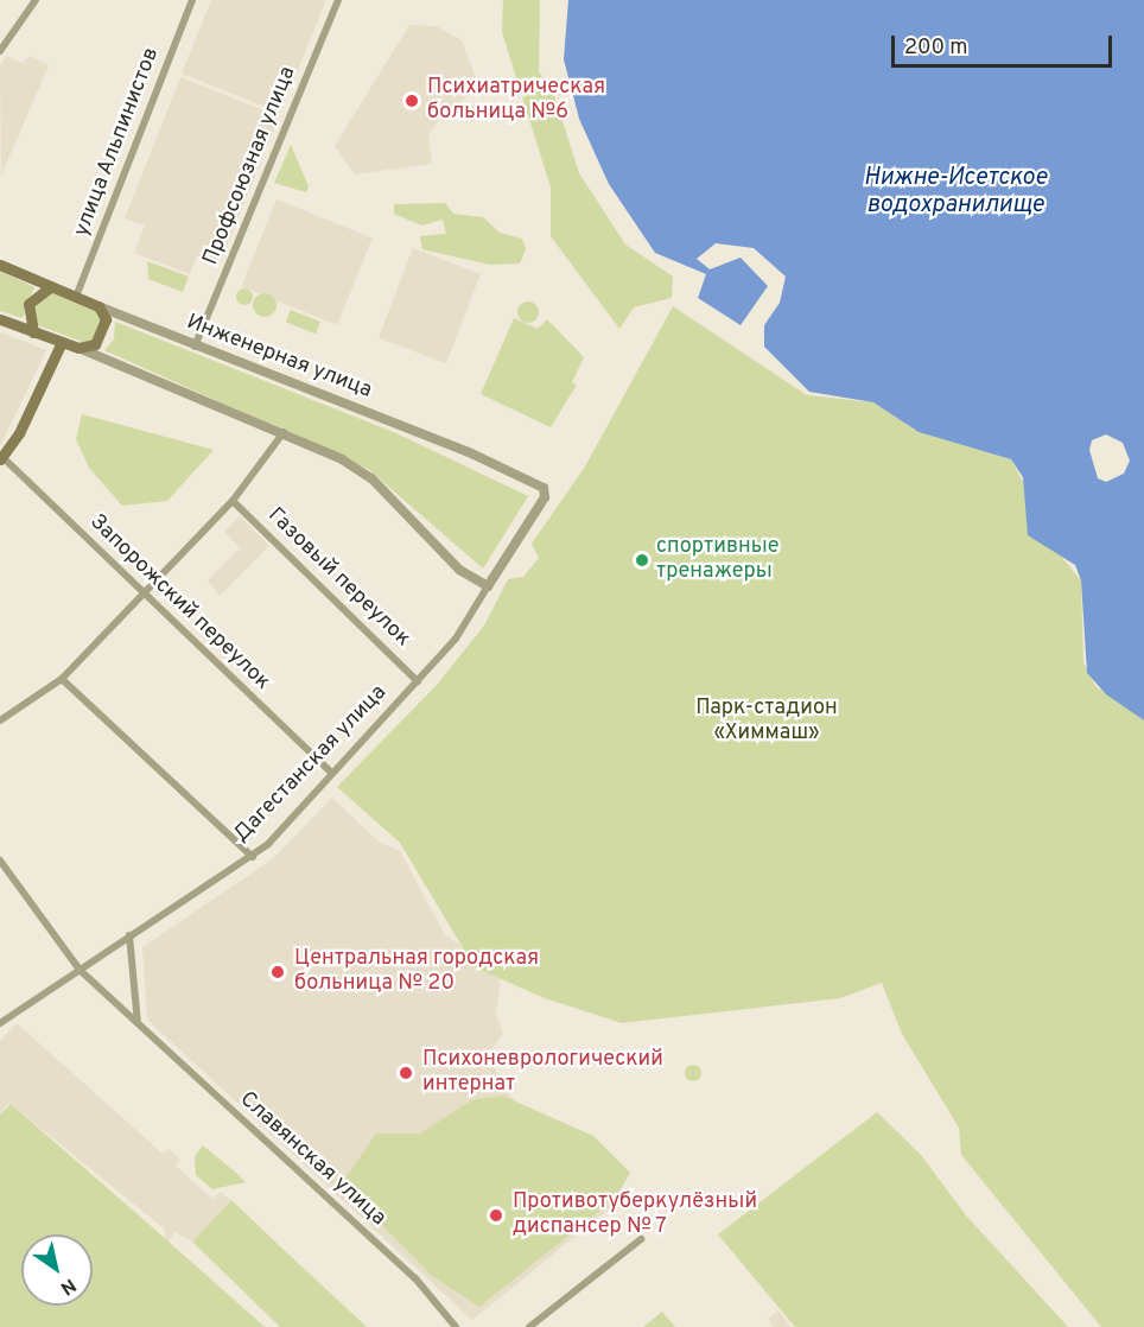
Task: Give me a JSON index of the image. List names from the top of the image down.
{
  "streets": {
    "main road": ["Инженерная улица"],
    "street": [
      "улица Альпинистов",
      "Профсоюзная улица",
      "Газовый переулок",
      "Запорожский переулок",
      "Дагестанская улица",
      "Славянская улица"
    ]
  },
  "crossings": [
    ["улица Альпинистов", "Инженерная улица"],
    ["Профсоюзная улица", "Инженерная улица"],
    ["Инженерная улица", "Дагестанская улица"],
    ["Газовый переулок", "Дагестанская улица"],
    ["Запорожский переулок", "Дагестанская улица"],
    ["Дагестанская улица", "Славянская улица"]
  ],
  "water": ["Нижне-Исетское водохранилище"],
  "parks": ["Парк-стадион «Химмаш»"],
  "places": [
    "Психиатрическая больница №6",
    "спортивные тренажеры",
    "Центральная городская больница № 20",
    "Психоневрологический интернат",
    "Противотуберкулёзный диспансер № 7"
  ],
  "scale_bar": "200 m",
  "north": "bottom right"
}
